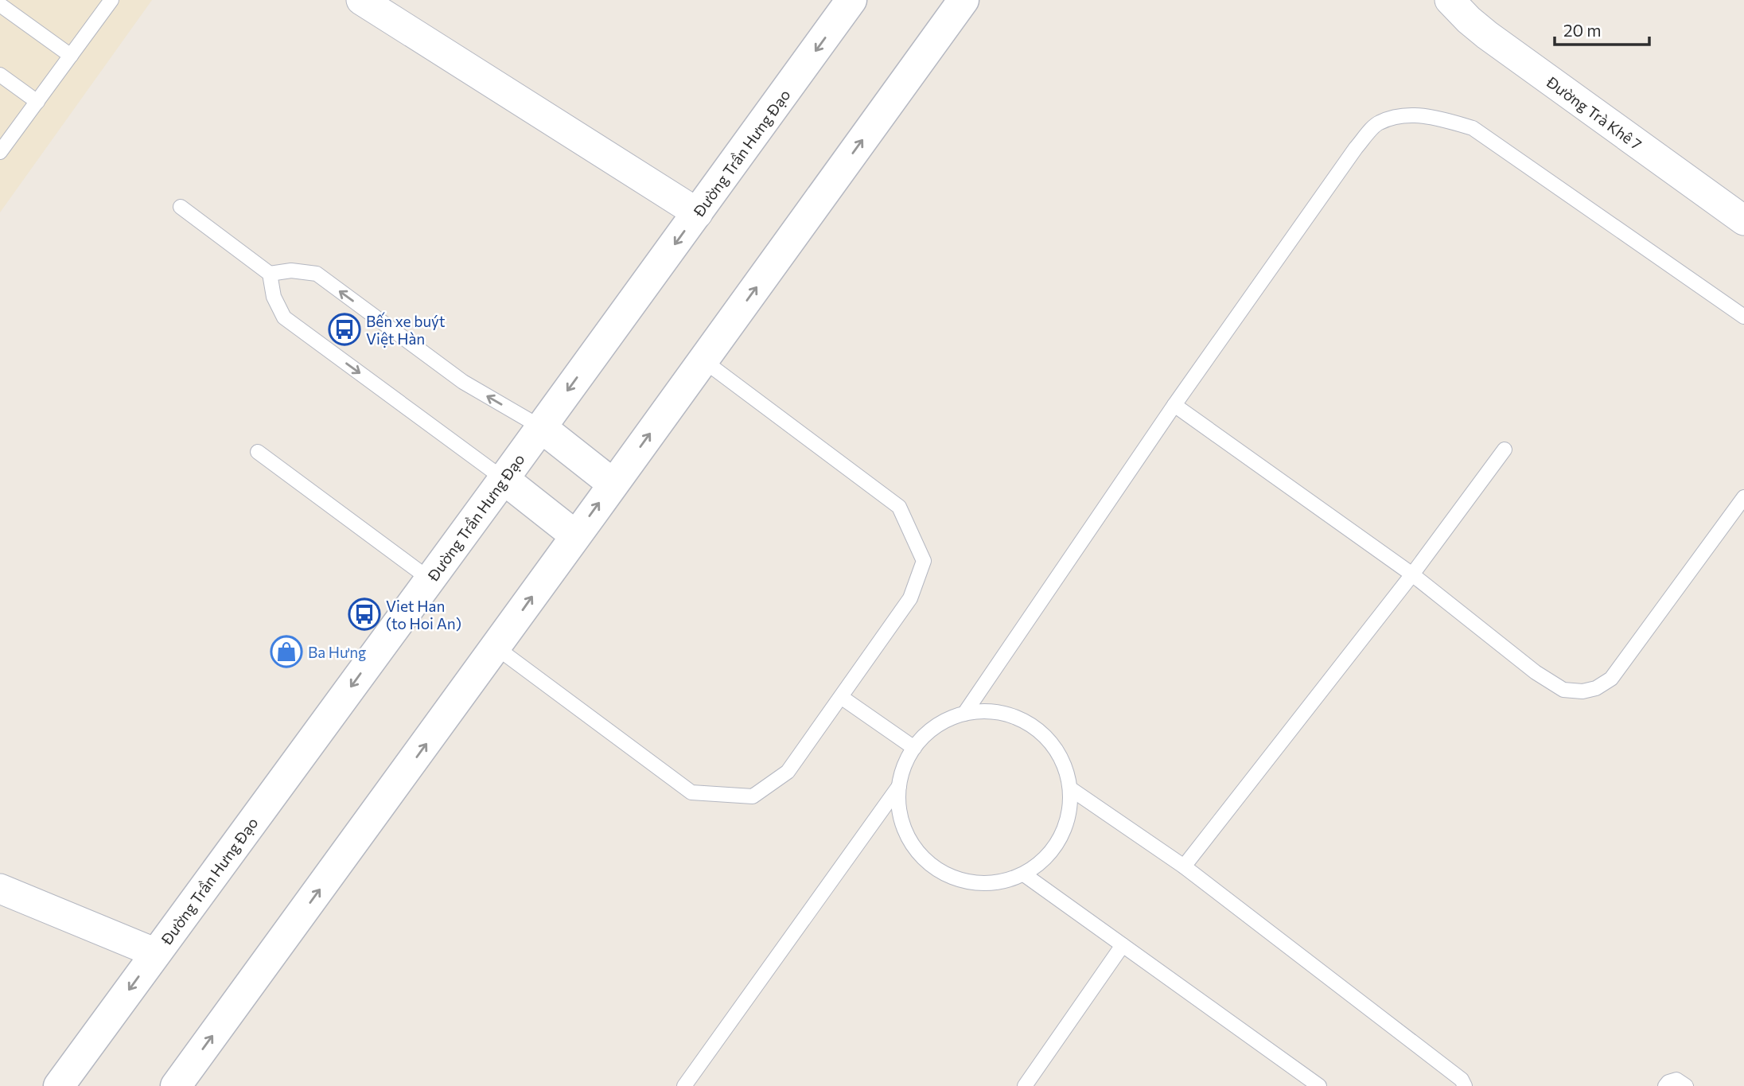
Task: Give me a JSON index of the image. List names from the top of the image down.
{
  "streets": {
    "main road": ["Đường Trần Hưng Đạo"],
    "street": ["Đường Trà Khê 7"]
  },
  "places": {
    "bus stop": ["Bến xe buýt Việt Hàn", "Viet Han (to Hoi An)"],
    "shop": ["Ba Hưng"]
  },
  "scale_bar": "20 m"
}
